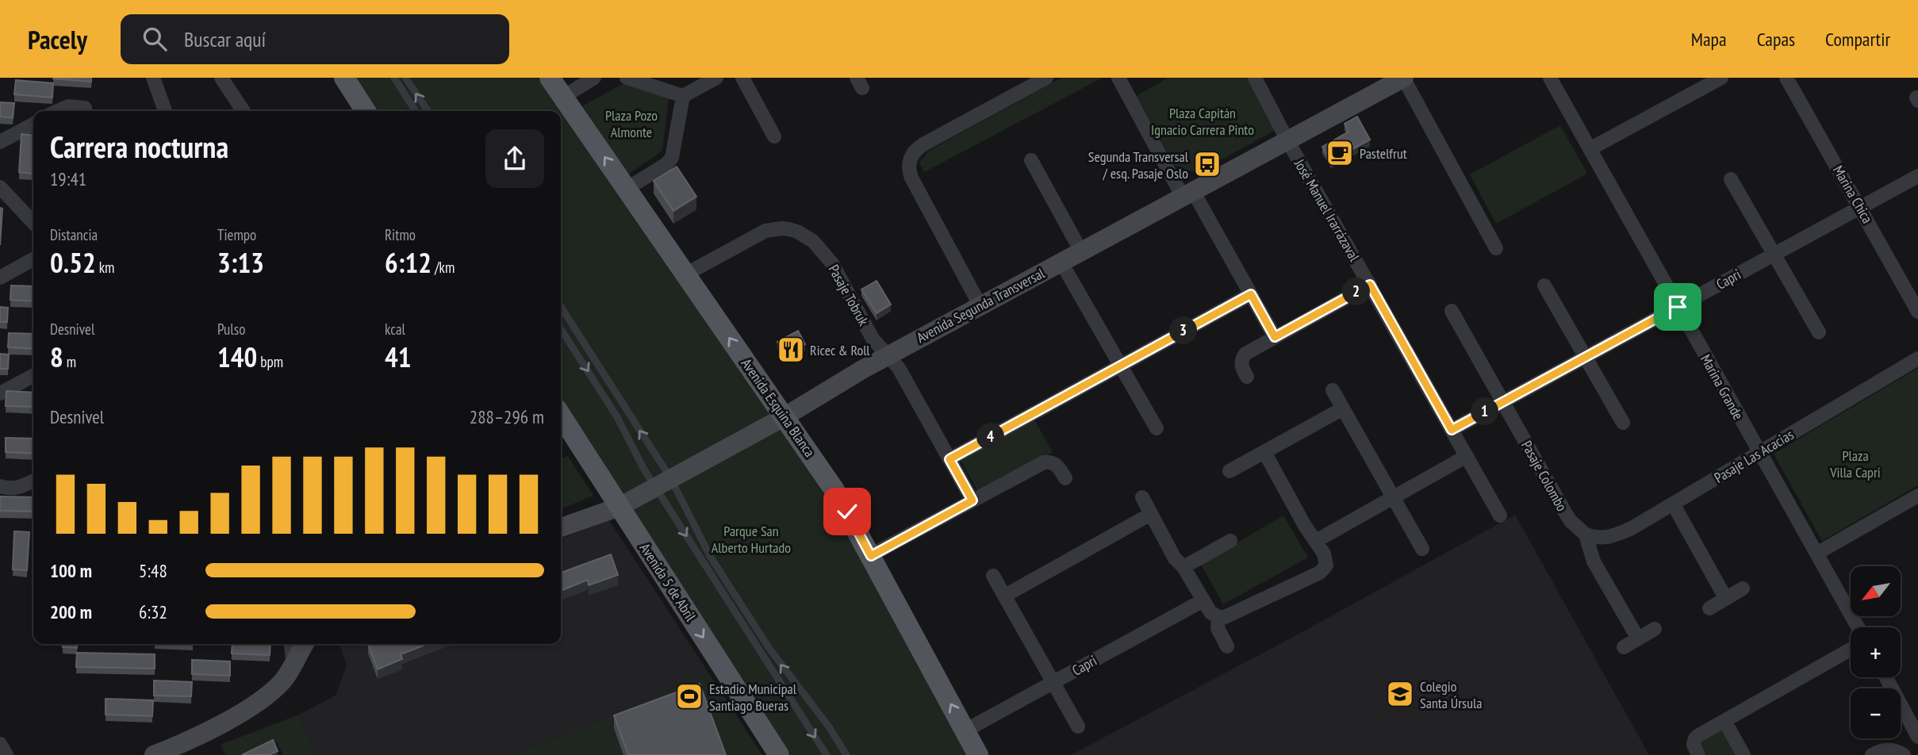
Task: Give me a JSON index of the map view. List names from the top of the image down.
{
  "streets": {
    "main road": ["Avenida Segunda Transversal", "Avenida Esquina Blanca", "Avenida 5 de Abril"],
    "street": [
      "Marina Chica",
      "José Manuel Irarrázaval",
      "Capri",
      "Pasaje Tobruk",
      "Marina Grande",
      "Pasaje Las Acacias",
      "Pasaje Colombo"
    ]
  },
  "crossings": [
    ["Marina Chica", "Capri"],
    ["José Manuel Irarrázaval", "Capri"],
    ["José Manuel Irarrázaval", "Avenida Segunda Transversal"],
    ["Capri", "Marina Grande"],
    ["Capri", "Avenida Esquina Blanca"],
    ["Capri", "Pasaje Colombo"],
    ["Pasaje Tobruk", "Avenida Segunda Transversal"],
    ["Pasaje Tobruk", "Avenida Esquina Blanca"],
    ["Avenida Segunda Transversal", "Avenida Esquina Blanca"],
    ["Avenida Segunda Transversal", "Avenida 5 de Abril"],
    ["Marina Grande", "Pasaje Las Acacias"],
    ["Pasaje Las Acacias", "Pasaje Colombo"]
  ],
  "one_way": ["Avenida Esquina Blanca", "Avenida 5 de Abril"],
  "parks": [
    "Plaza Capitán Ignacio Carrera Pinto",
    "Plaza Pozo Almonte",
    "Plaza Villa Capri",
    "Parque San Alberto Hurtado"
  ],
  "places": {
    "cafe": ["Pastelfrut"],
    "bus stop": ["Segunda Transversal / esq. Pasaje Oslo"],
    "restaurant": ["Ricec & Roll"],
    "school or university": ["Colegio Santa Úrsula"],
    "sports": ["Estadio Municipal Santiago Bueras"]
  },
  "north": "bottom left",
  "page": {
    "header": "Pacely",
    "search": "Buscar aquí",
    "nav": ["Mapa", "Capas", "Compartir"],
    "heading": ["Carrera nocturna", "19:41"],
    "stats": [
      ["Distancia", "0.52 km"],
      ["Tiempo", "3:13"],
      ["Ritmo", "6:12 /km"],
      ["Desnivel", "8 m"],
      ["Pulso", "140 bpm"],
      ["kcal", "41"]
    ],
    "pins": [
      "2",
      "3",
      "1",
      "4"
    ],
    "chart": ["Desnivel", "288–296 m"],
    "list": [
      {
        "name": "100 m",
        "note": "5:48"
      },
      {
        "name": "200 m",
        "note": "6:32"
      }
    ],
    "map_buttons": ["+", "−"]
  }
}
